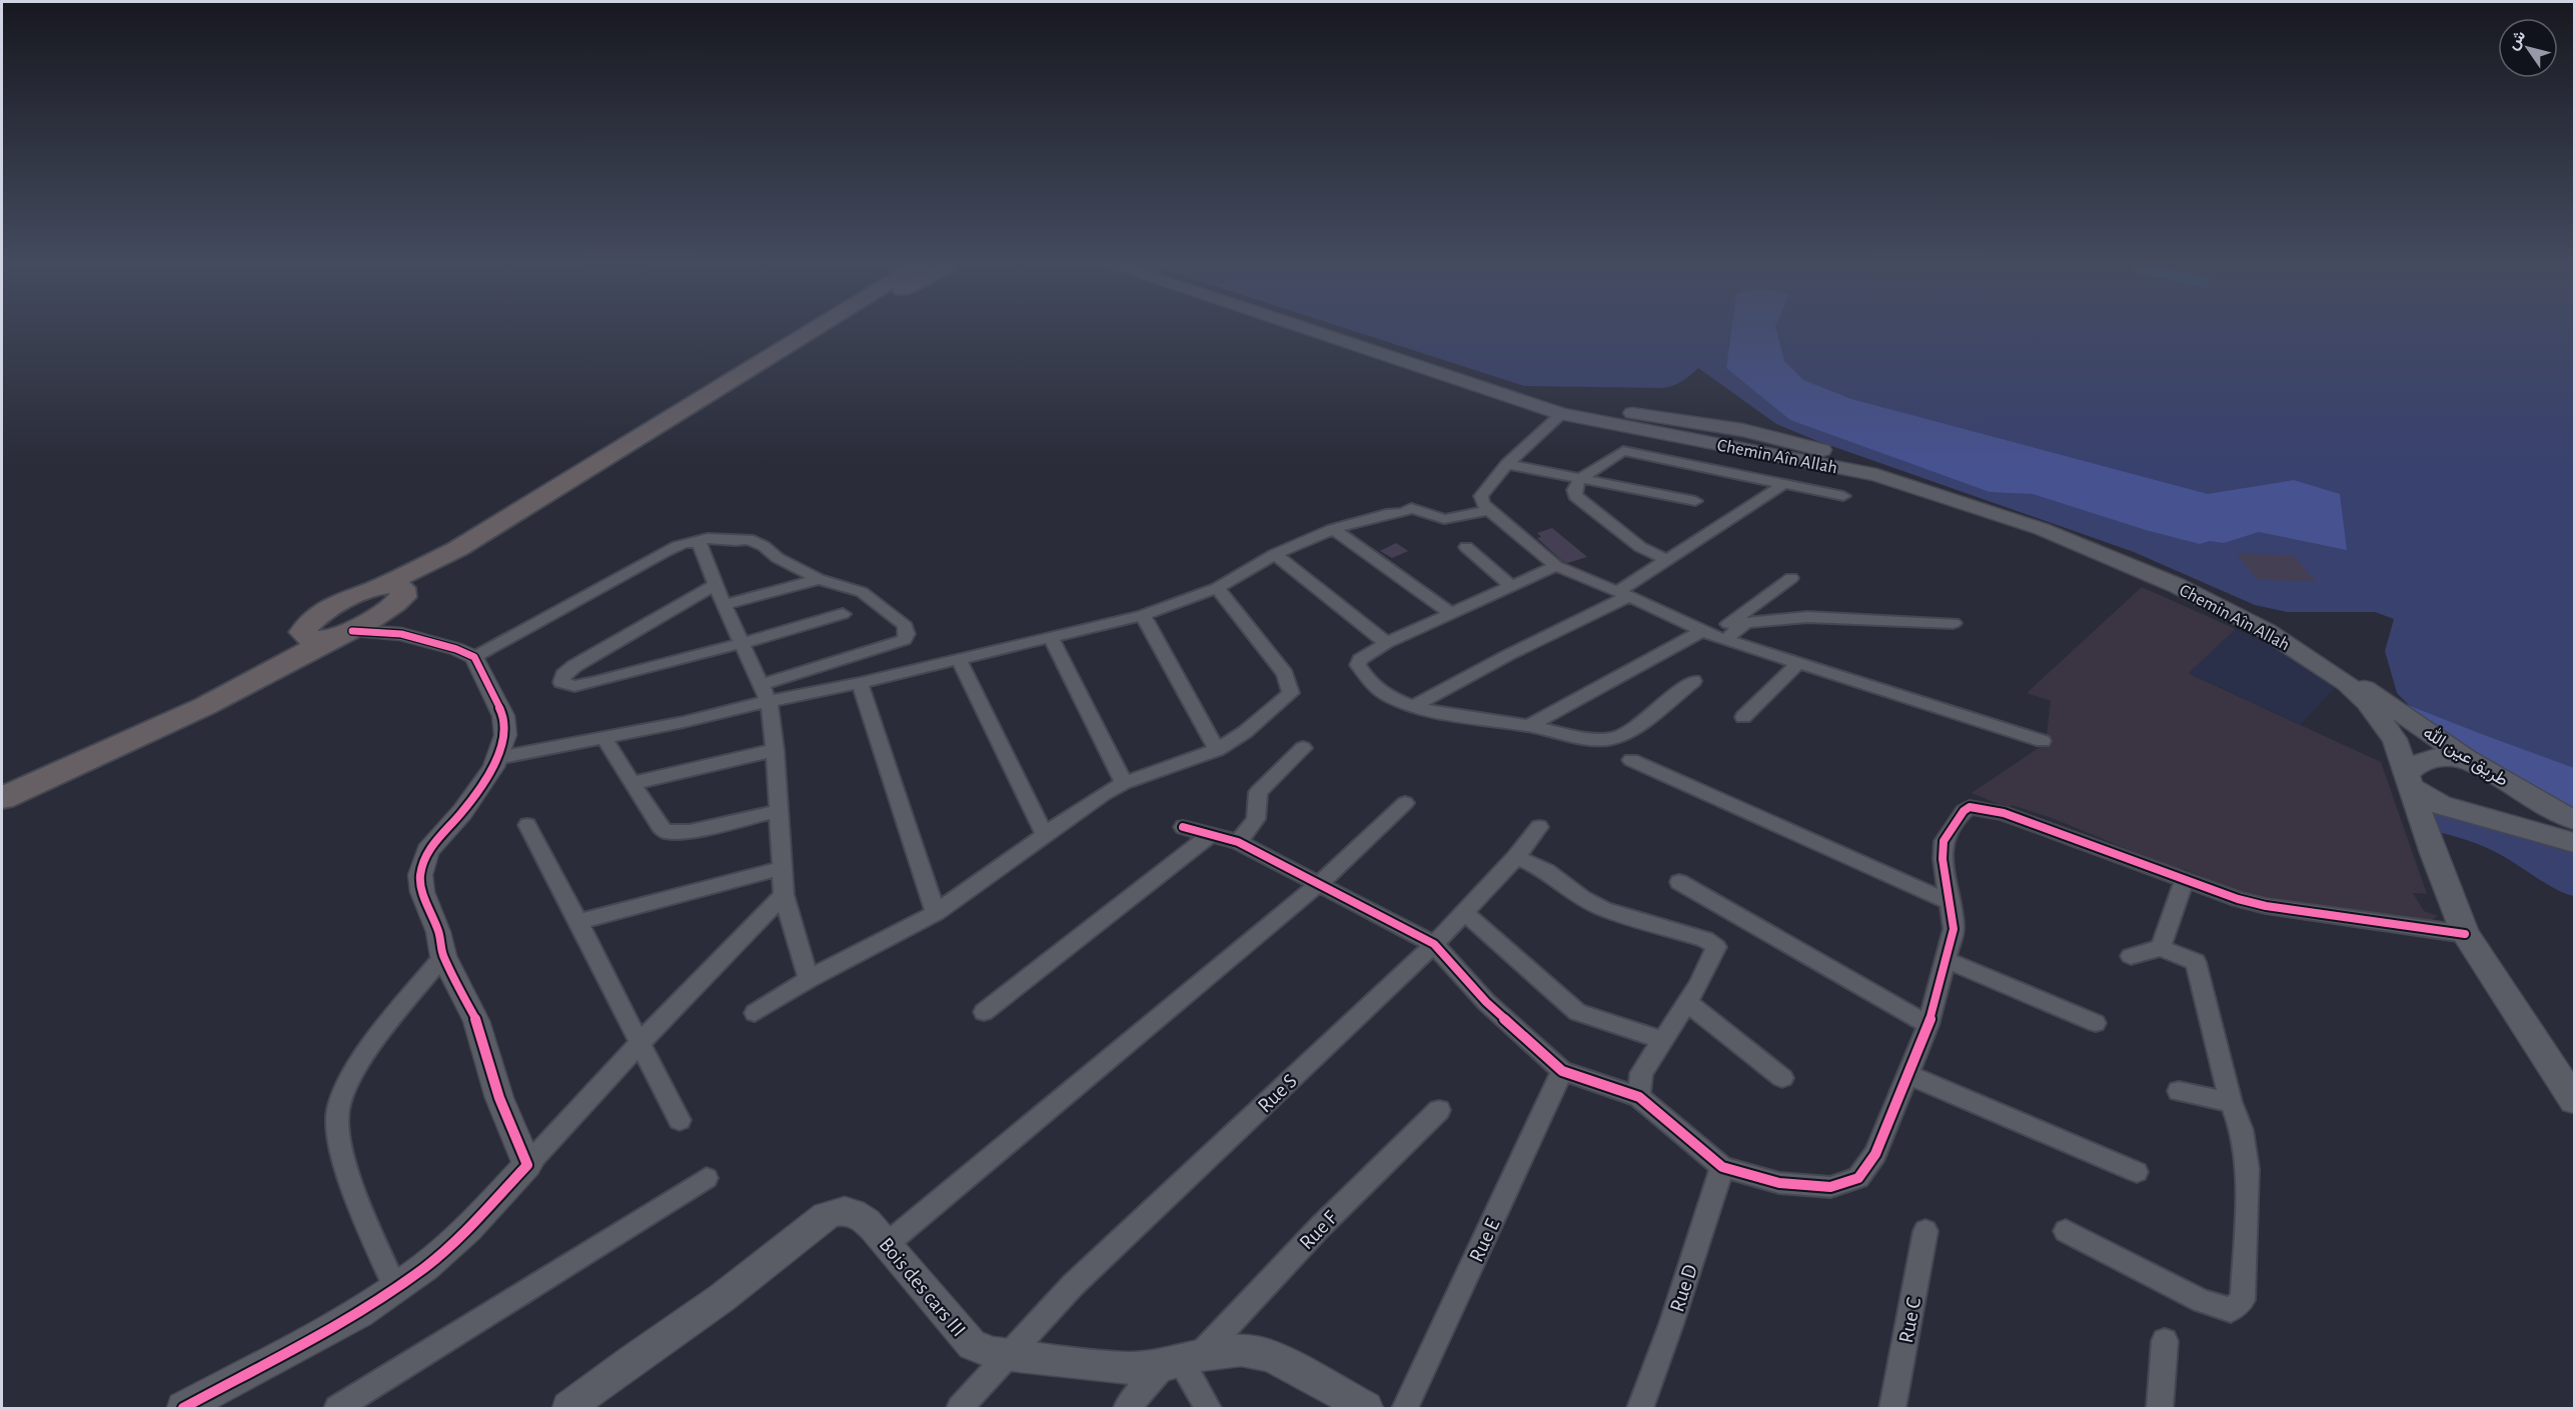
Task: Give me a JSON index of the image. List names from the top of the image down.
{
  "streets": {
    "main road": ["Chemin Aîn Allah", "طريق عين الله"],
    "street": [
      "Rue S",
      "Rue F",
      "Rue E",
      "Bois des cars III",
      "Rue D",
      "Rue C"
    ]
  },
  "crossings": [
    ["Chemin Aîn Allah", "طريق عين الله"],
    ["Rue S", "Bois des cars III"],
    ["Rue F", "Bois des cars III"]
  ],
  "north": "top left"
}
